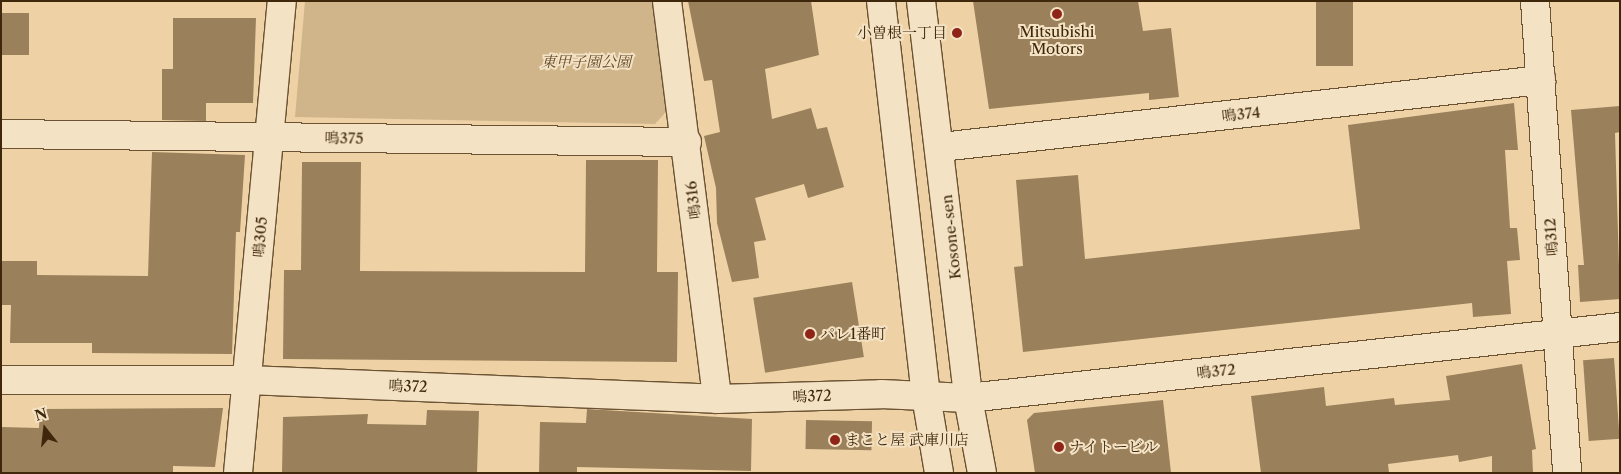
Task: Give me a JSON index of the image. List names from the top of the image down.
{
  "streets": {
    "street": [
      "鳴374",
      "鳴375",
      "鳴316",
      "鳴305",
      "Kosone-sen",
      "鳴312",
      "鳴372"
    ]
  },
  "crossings": [
    ["鳴374", "Kosone-sen"],
    ["鳴374", "鳴312"],
    ["鳴375", "鳴316"],
    ["鳴375", "鳴305"],
    ["鳴316", "鳴372"],
    ["鳴305", "鳴372"],
    ["Kosone-sen", "鳴372"],
    ["鳴312", "鳴372"]
  ],
  "parks": ["東甲子園公園"],
  "places": [
    "Mitsubishi Motors",
    "小曽根一丁目",
    "パレ1番町",
    "まこと屋 武庫川店",
    "ナイトービル"
  ],
  "north": "top"
}
